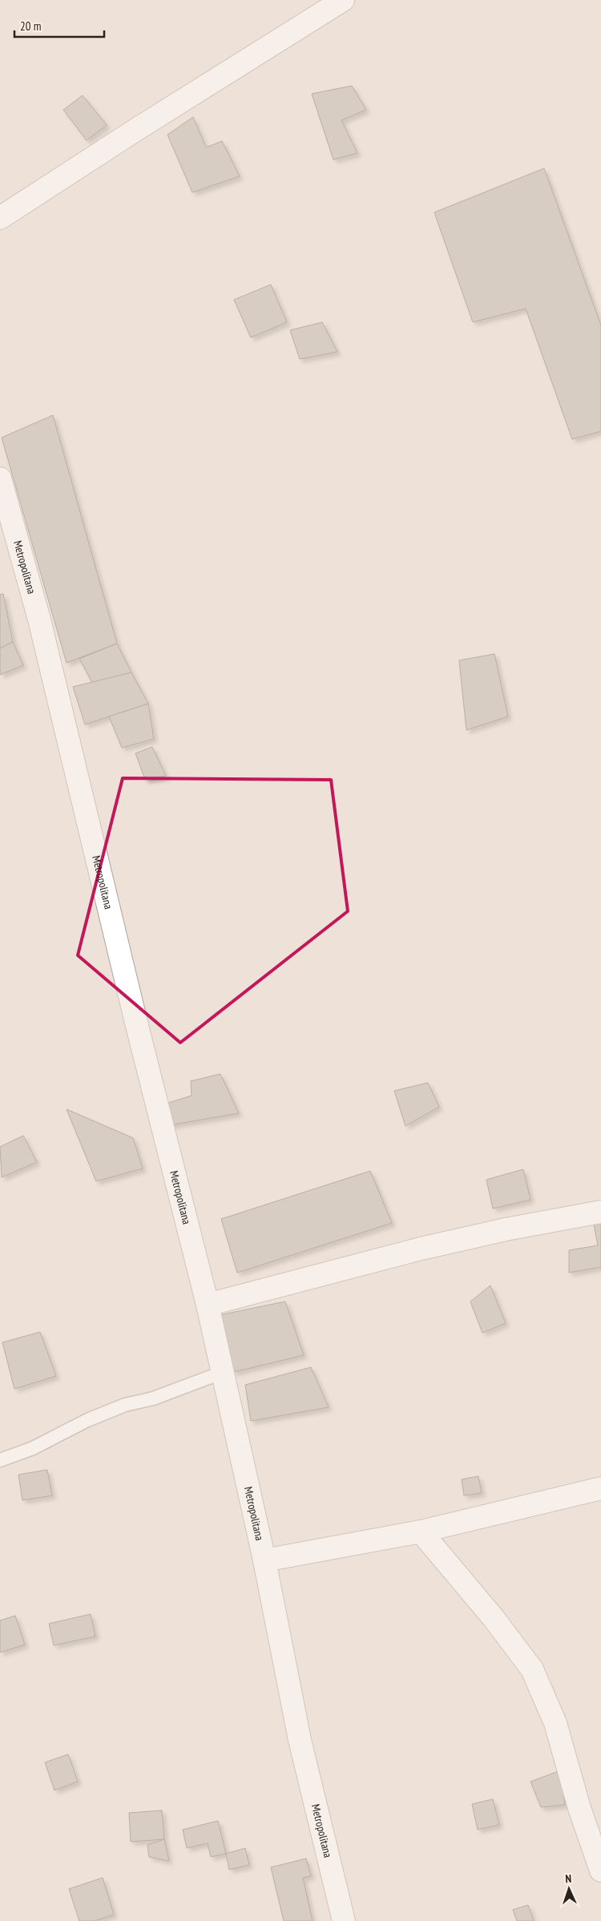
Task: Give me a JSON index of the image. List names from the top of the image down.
{
  "streets": {
    "street": ["Metropolitana"]
  },
  "scale_bar": "20 m",
  "north": "top"
}
